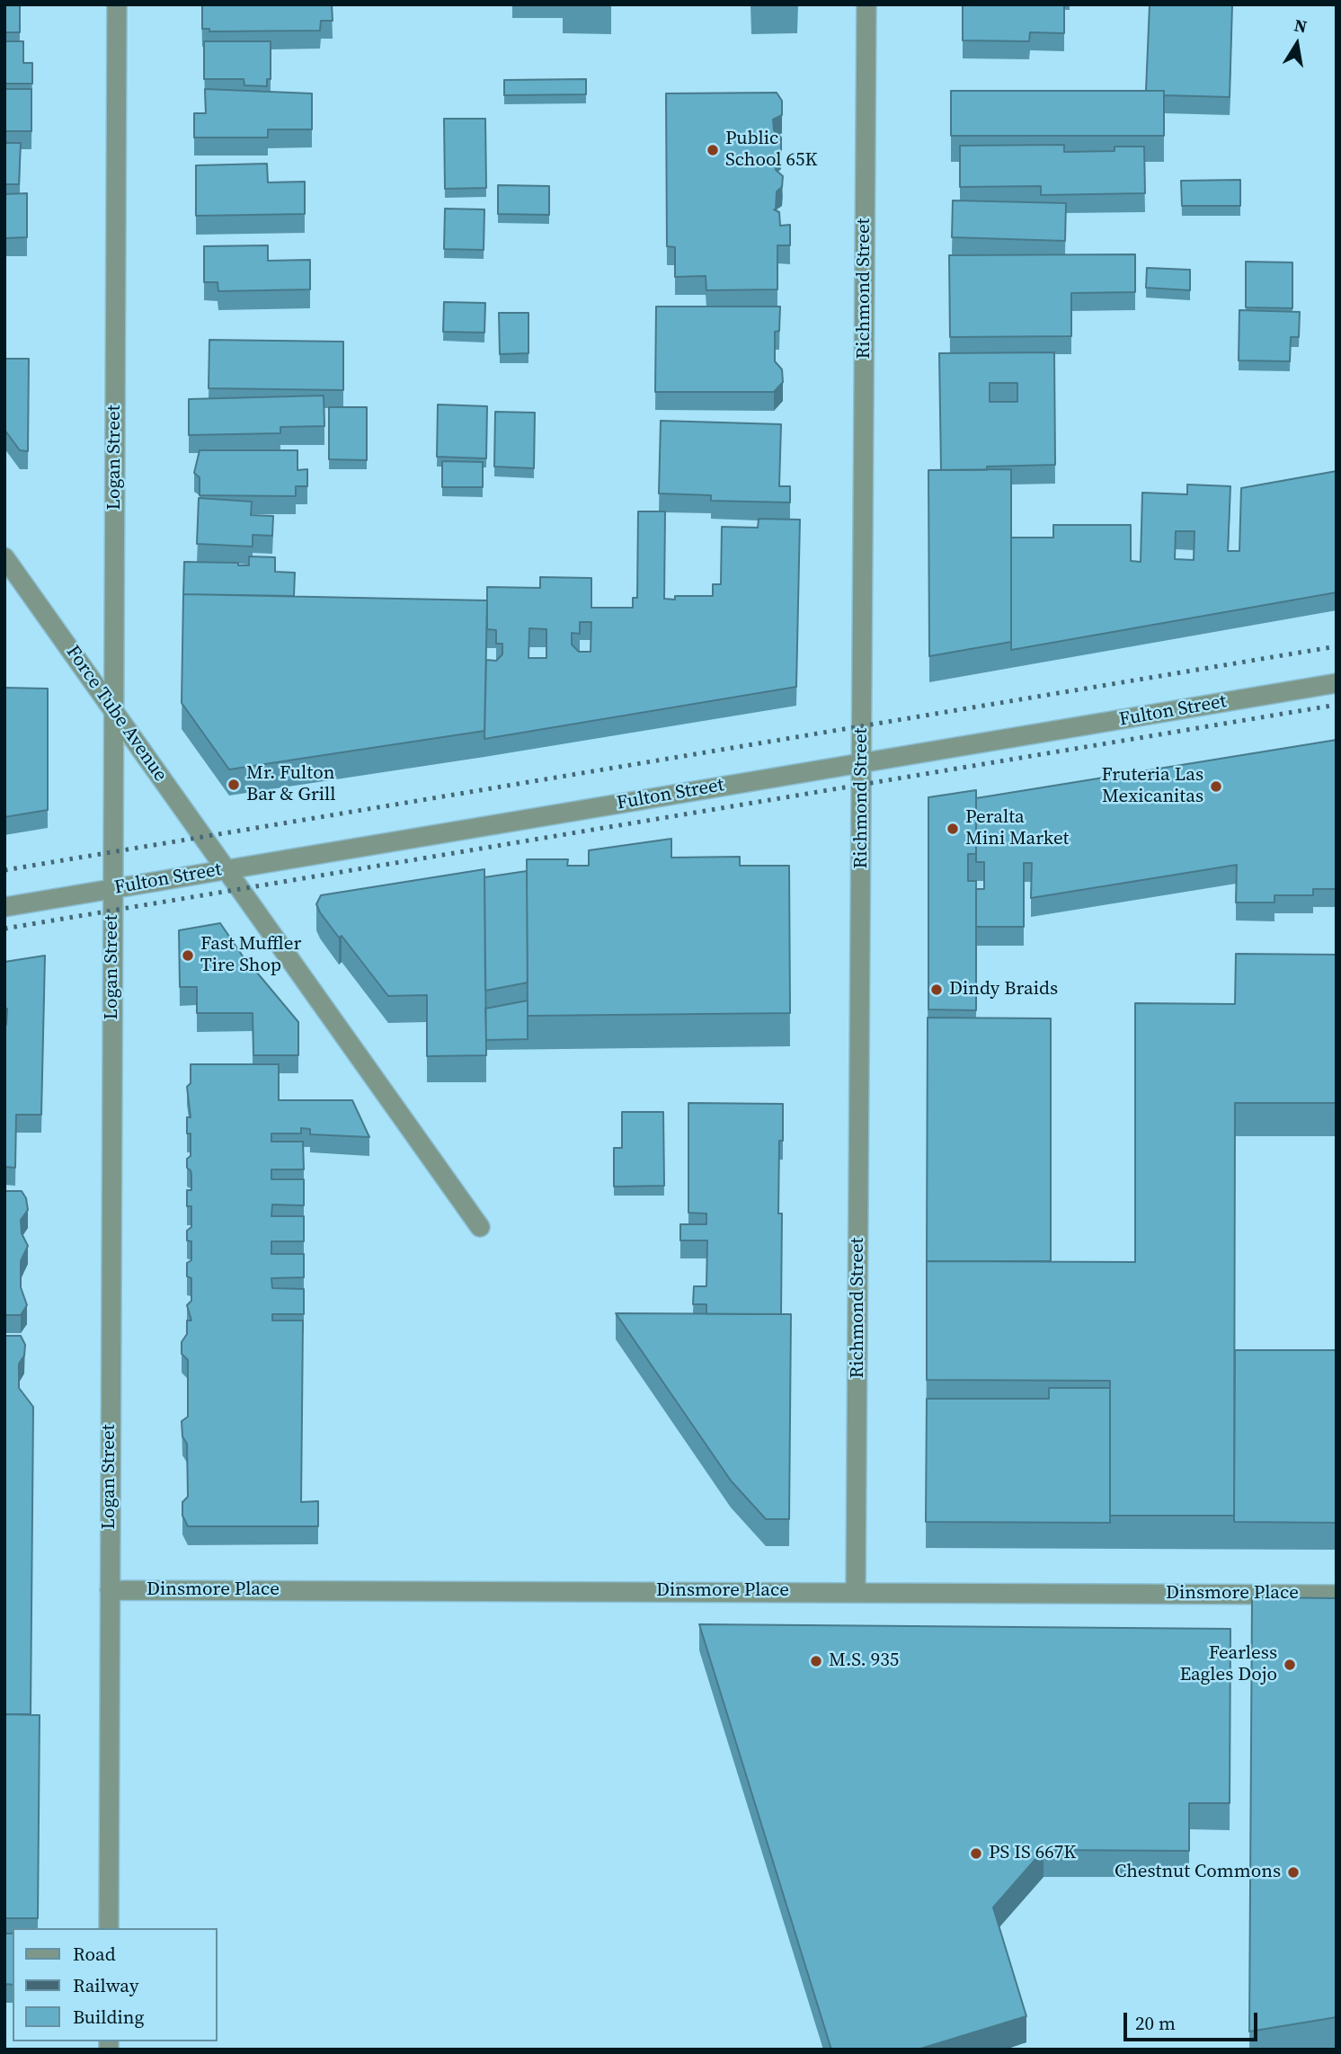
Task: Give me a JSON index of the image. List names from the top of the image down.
{
  "streets": {
    "street": [
      "Richmond Street",
      "Logan Street",
      "Fulton Street",
      "Force Tube Avenue",
      "Dinsmore Place"
    ]
  },
  "crossings": [
    ["Richmond Street", "Fulton Street"],
    ["Richmond Street", "Dinsmore Place"],
    ["Logan Street", "Fulton Street"],
    ["Logan Street", "Force Tube Avenue"],
    ["Logan Street", "Dinsmore Place"],
    ["Fulton Street", "Force Tube Avenue"]
  ],
  "places": [
    "Public School 65K",
    "Mr. Fulton Bar & Grill",
    "Fruteria Las Mexicanitas",
    "Peralta Mini Market",
    "Fast Muffler Tire Shop",
    "Dindy Braids",
    "M.S. 935",
    "Fearless Eagles Dojo",
    "PS IS 667K",
    "Chestnut Commons"
  ],
  "legend": ["Road", "Railway", "Building"],
  "scale_bar": "20 m",
  "north": "top"
}
